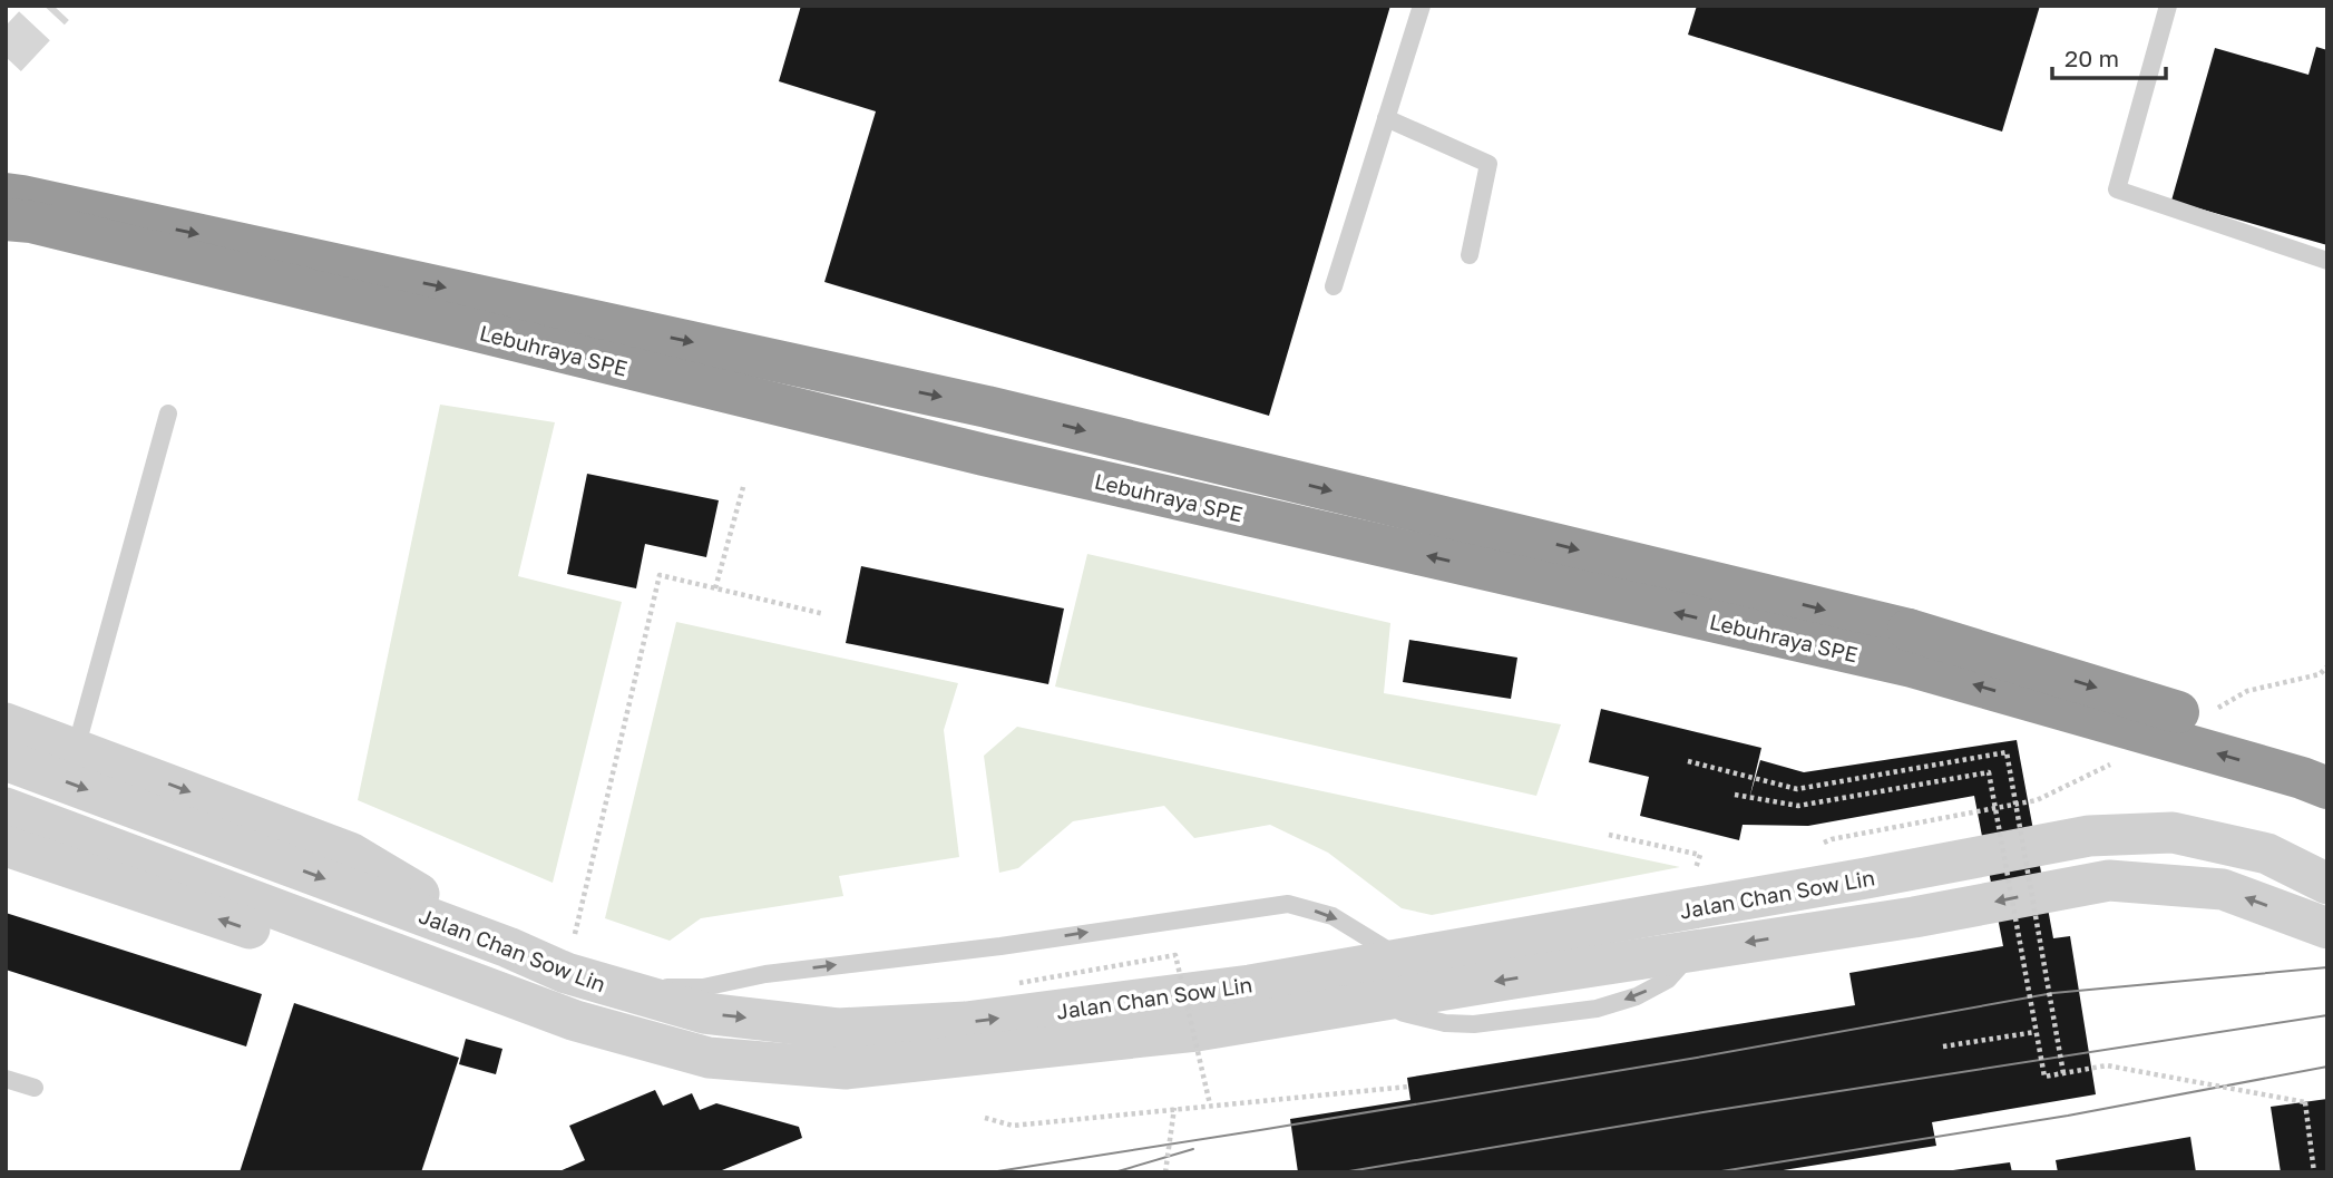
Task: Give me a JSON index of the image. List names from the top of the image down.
{
  "streets": {
    "highway": ["Lebuhraya SPE"],
    "street": ["Jalan Chan Sow Lin"]
  },
  "scale_bar": "20 m"
}
